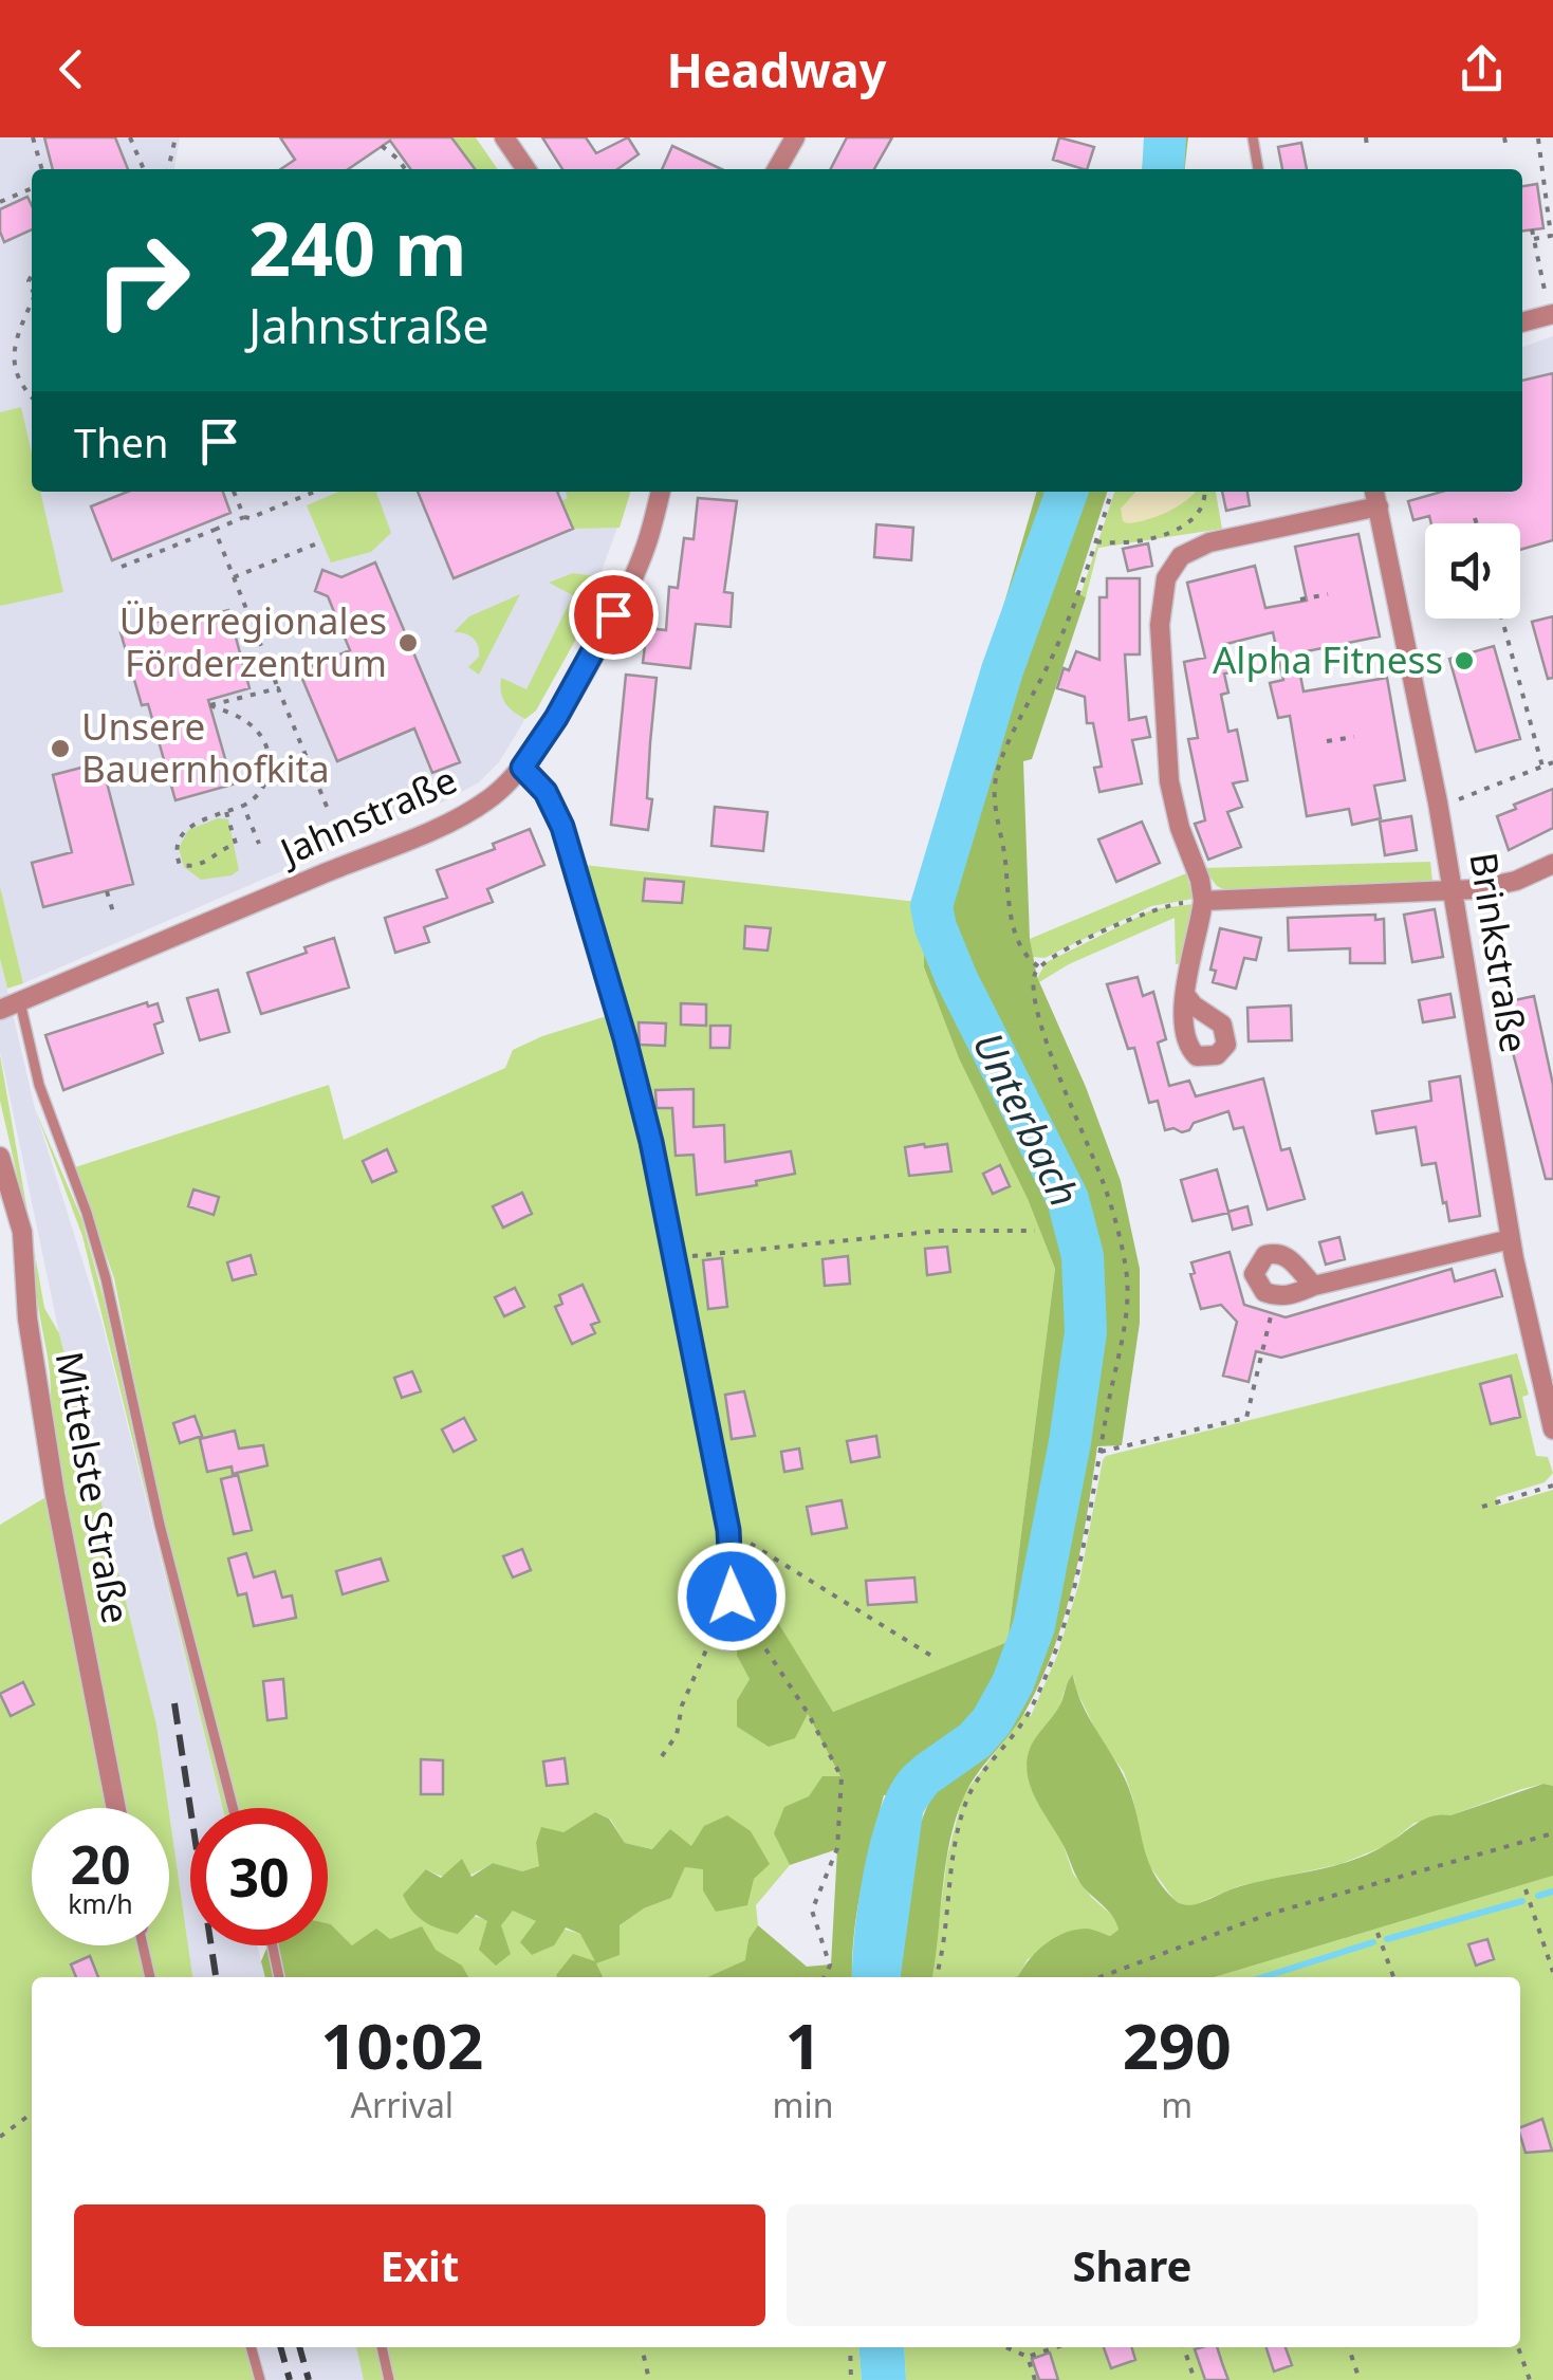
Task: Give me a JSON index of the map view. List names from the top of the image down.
{
  "streets": {
    "street": ["Jahnstraße", "Brinkstraße", "Mittelste Straße"]
  },
  "water": ["Unterbach"],
  "places": ["Überregionales Förderzentrum", "Alpha Fitness", "Unsere Bauernhofkita"],
  "page": {
    "header": "Headway",
    "turn": ["240 m", "Jahnstraße"],
    "then": "Then",
    "speed": "20 km/h",
    "limit": "30",
    "eta": [
      "10:02",
      "Arrival",
      "1",
      "min",
      "290",
      "m"
    ],
    "buttons": ["Exit", "Share"]
  }
}
